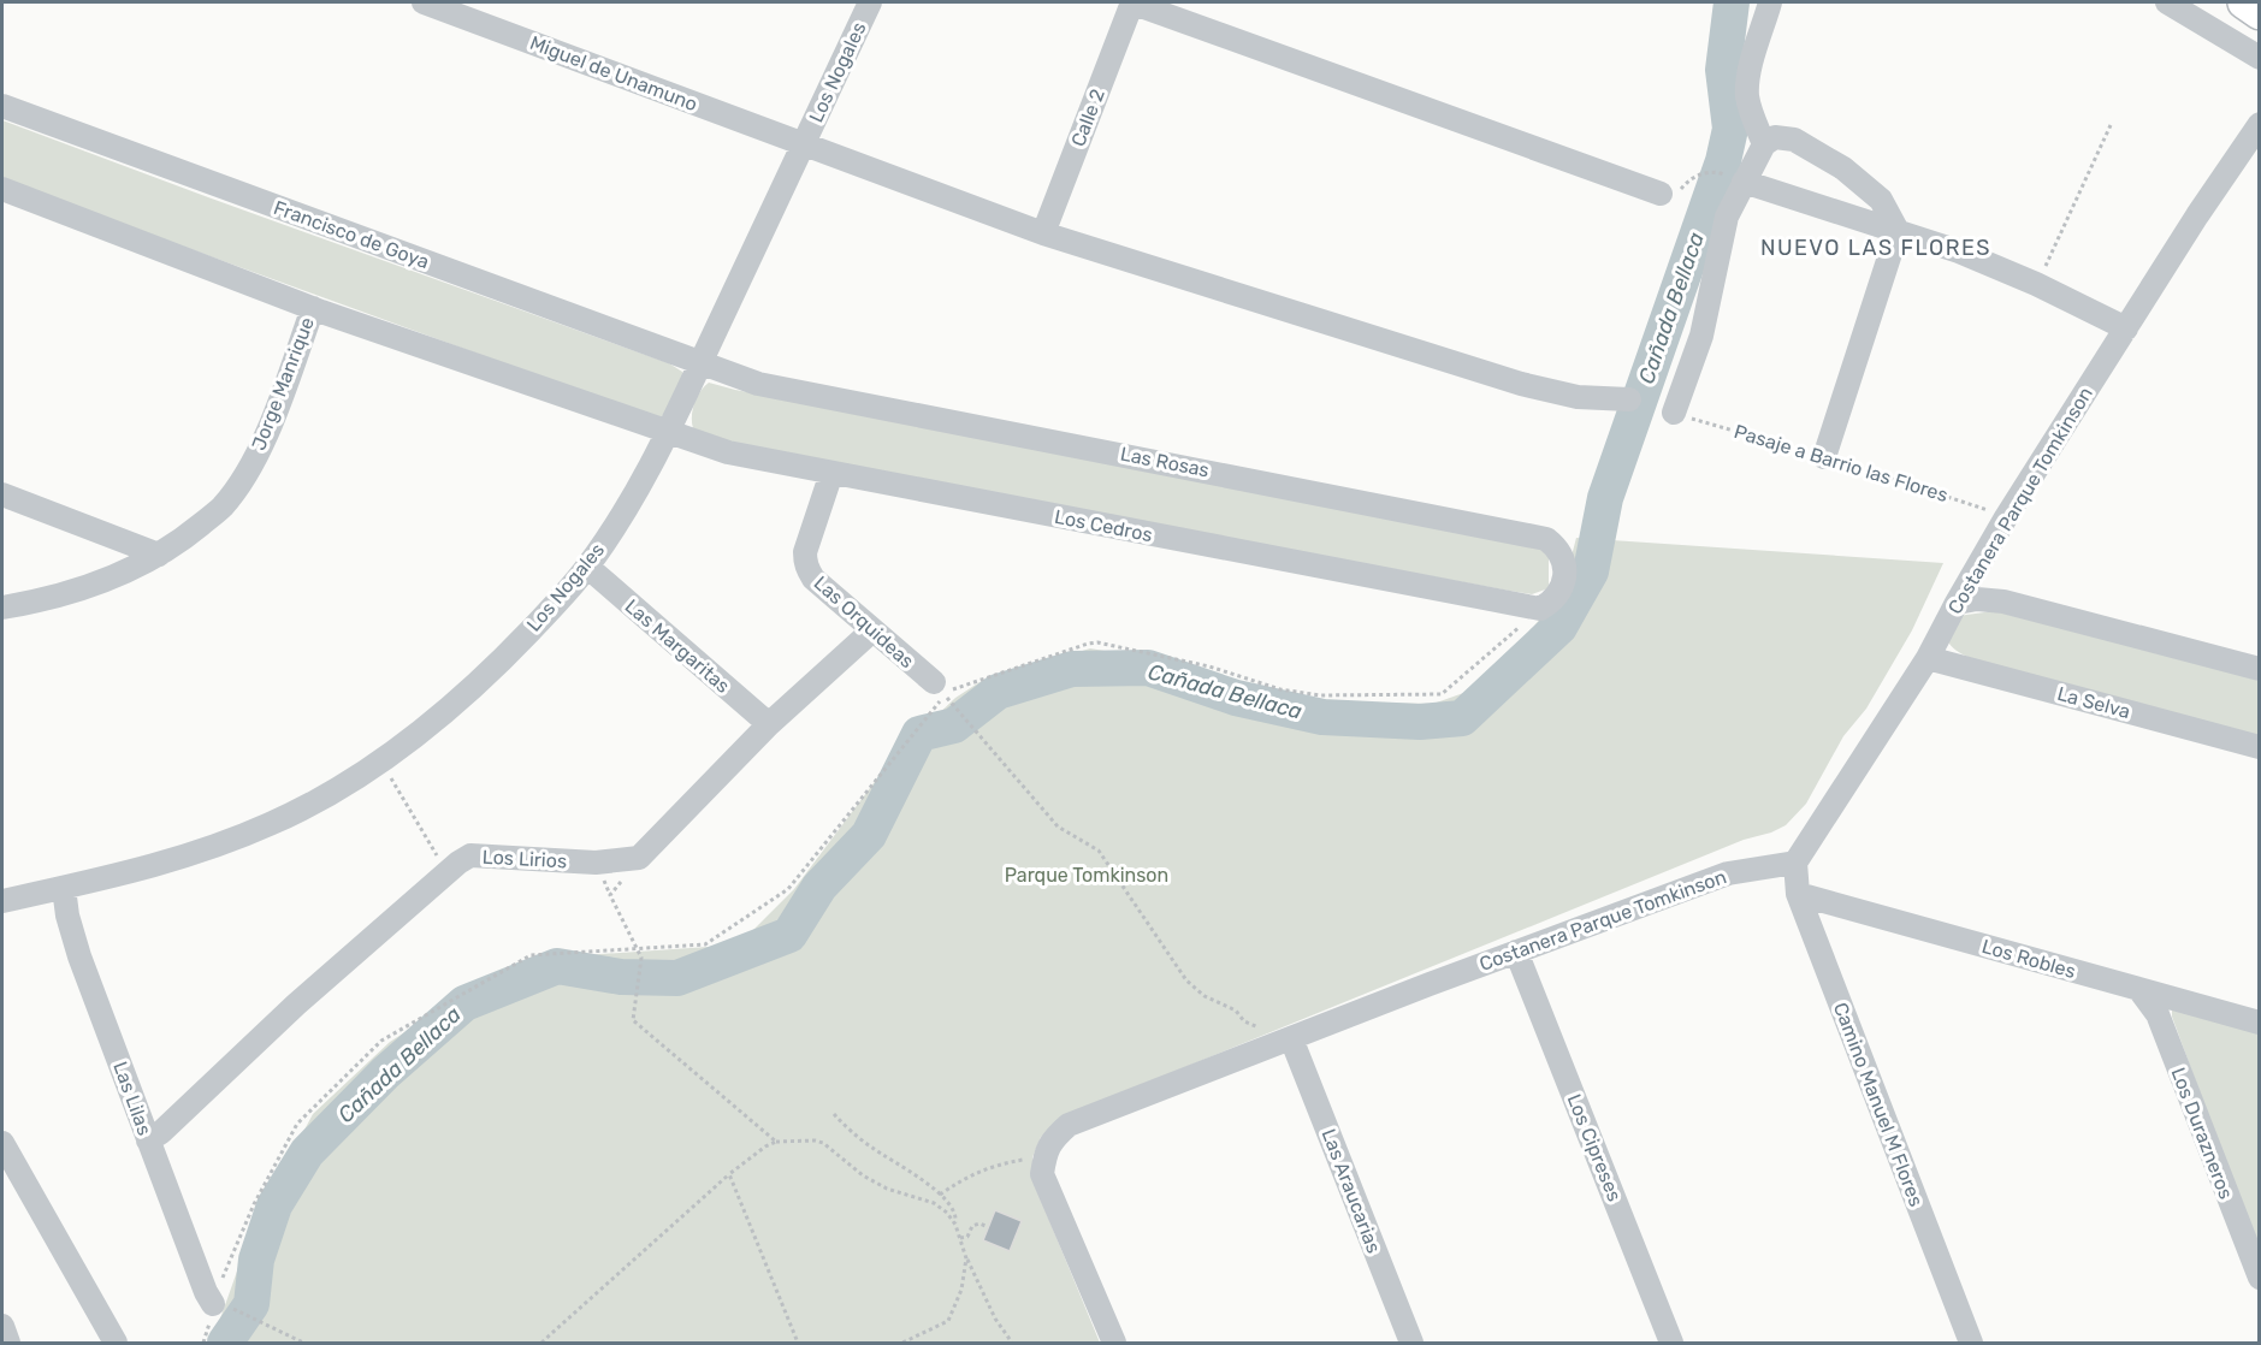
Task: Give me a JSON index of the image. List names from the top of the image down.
{
  "streets": {
    "street": [
      "Los Nogales",
      "Miguel de Unamuno",
      "Calle 2",
      "Francisco de Goya",
      "Jorge Manrique",
      "Las Rosas",
      "Costanera Parque Tomkinson",
      "Los Cedros",
      "Las Orquideas",
      "Las Margaritas",
      "La Selva",
      "Los Lirios",
      "Los Robles",
      "Las Lilas",
      "Camino Manuel M Flores",
      "Los Durazneros",
      "Los Cipreses",
      "Las Araucarias"
    ],
    "path": ["Pasaje a Barrio las Flores"]
  },
  "crossings": [
    ["Los Nogales", "Miguel de Unamuno"],
    ["Los Nogales", "Francisco de Goya"],
    ["Los Nogales", "Las Rosas"],
    ["Los Nogales", "Los Cedros"],
    ["Los Nogales", "Las Margaritas"],
    ["Los Nogales", "Las Lilas"],
    ["Miguel de Unamuno", "Calle 2"],
    ["Francisco de Goya", "Las Rosas"],
    ["Las Rosas", "Los Cedros"],
    ["Pasaje a Barrio las Flores", "Costanera Parque Tomkinson"],
    ["Costanera Parque Tomkinson", "La Selva"],
    ["Costanera Parque Tomkinson", "Camino Manuel M Flores"],
    ["Costanera Parque Tomkinson", "Los Cipreses"],
    ["Costanera Parque Tomkinson", "Las Araucarias"],
    ["Los Cedros", "Las Orquideas"],
    ["Los Lirios", "Las Lilas"],
    ["Los Robles", "Camino Manuel M Flores"],
    ["Los Robles", "Los Durazneros"]
  ],
  "districts": ["NUEVO LAS FLORES"],
  "water": ["Cañada Bellaca"],
  "parks": ["Parque Tomkinson"]
}
